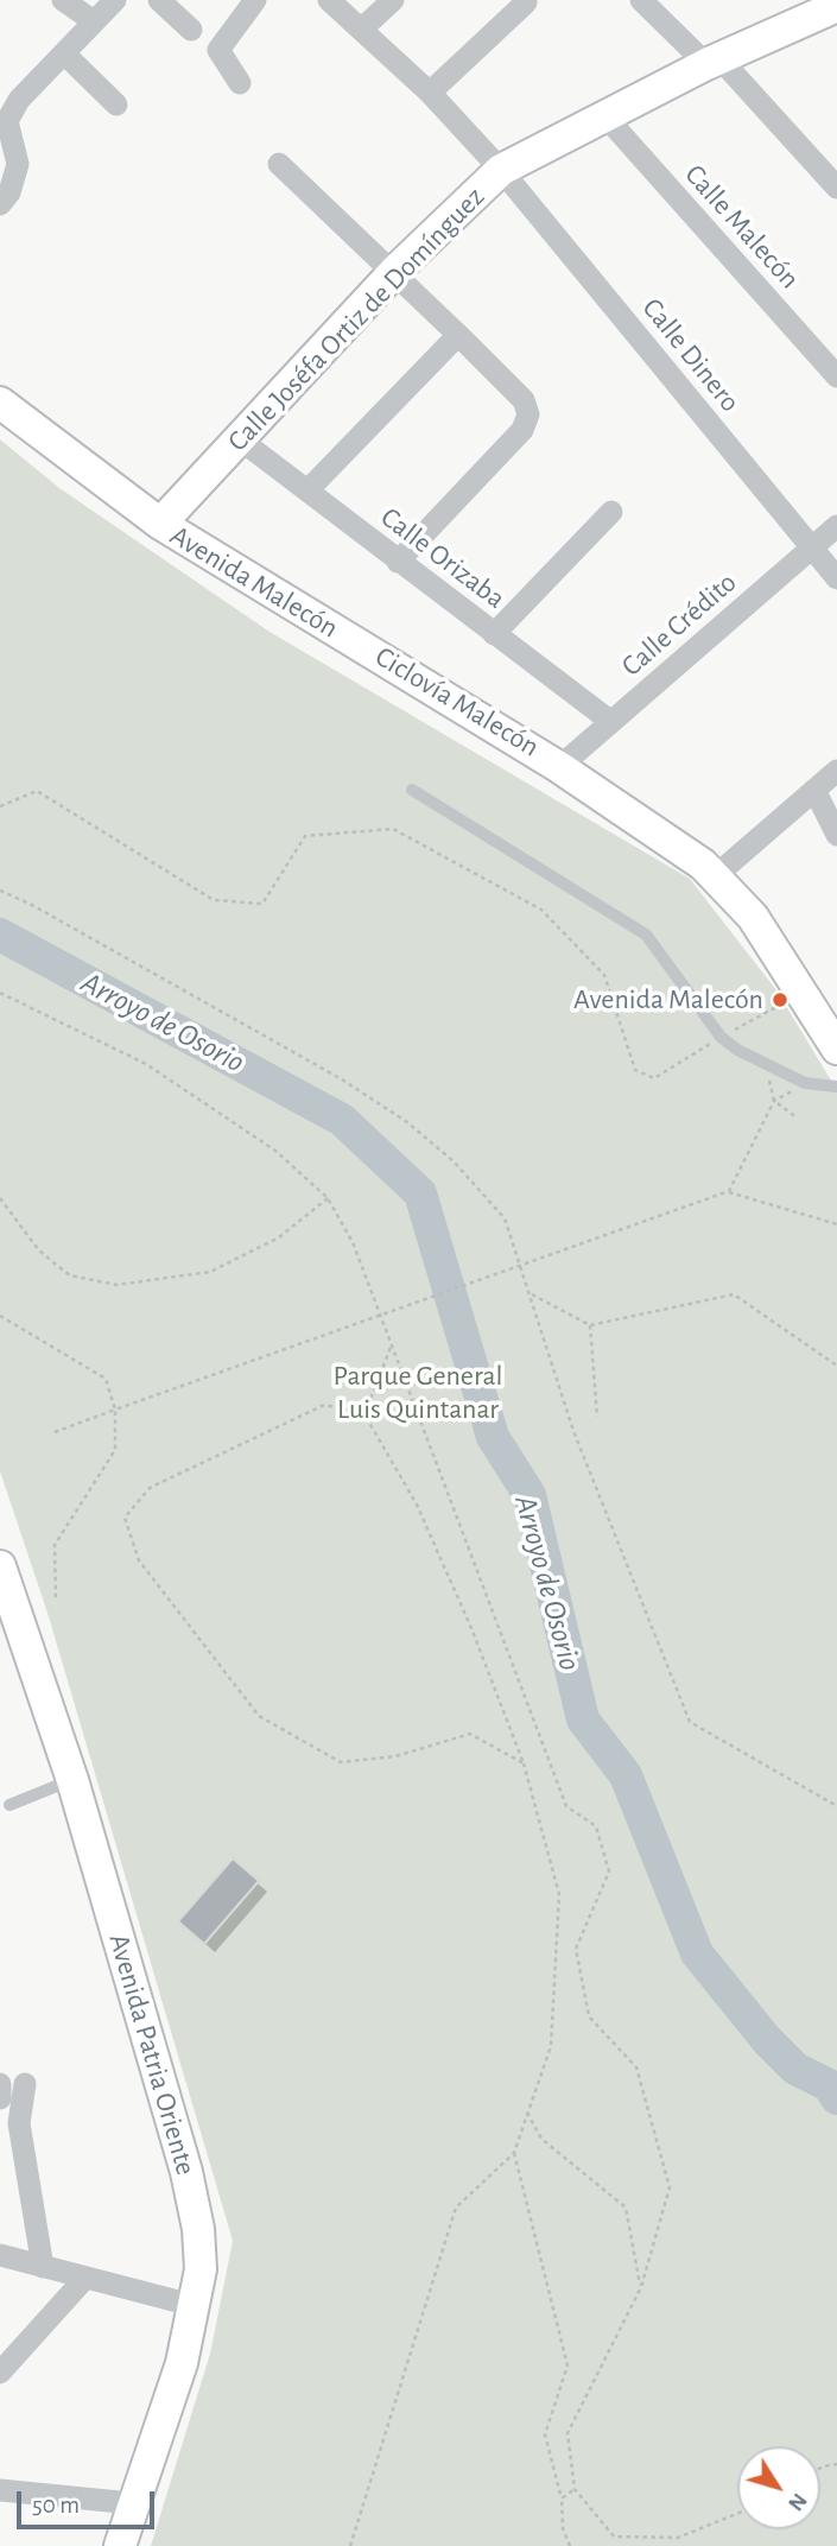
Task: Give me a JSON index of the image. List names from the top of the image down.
{
  "streets": {
    "street": [
      "Calle Malecón",
      "Calle Joséfa Ortiz de Domínguez",
      "Calle Dinero",
      "Calle Orizaba",
      "Avenida Malecón",
      "Calle Crédito",
      "Avenida Patria Oriente"
    ]
  },
  "crossings": [
    ["Calle Malecón", "Calle Joséfa Ortiz de Domínguez"],
    ["Calle Joséfa Ortiz de Domínguez", "Calle Dinero"],
    ["Calle Joséfa Ortiz de Domínguez", "Calle Orizaba"],
    ["Calle Joséfa Ortiz de Domínguez", "Avenida Malecón"],
    ["Calle Dinero", "Calle Crédito"],
    ["Calle Orizaba", "Calle Crédito"],
    ["Avenida Malecón", "Calle Crédito"]
  ],
  "water": ["Arroyo de Osorio"],
  "parks": ["Parque General Luis Quintanar"],
  "places": ["Avenida Malecón"],
  "scale_bar": "50 m",
  "north": "bottom right"
}
